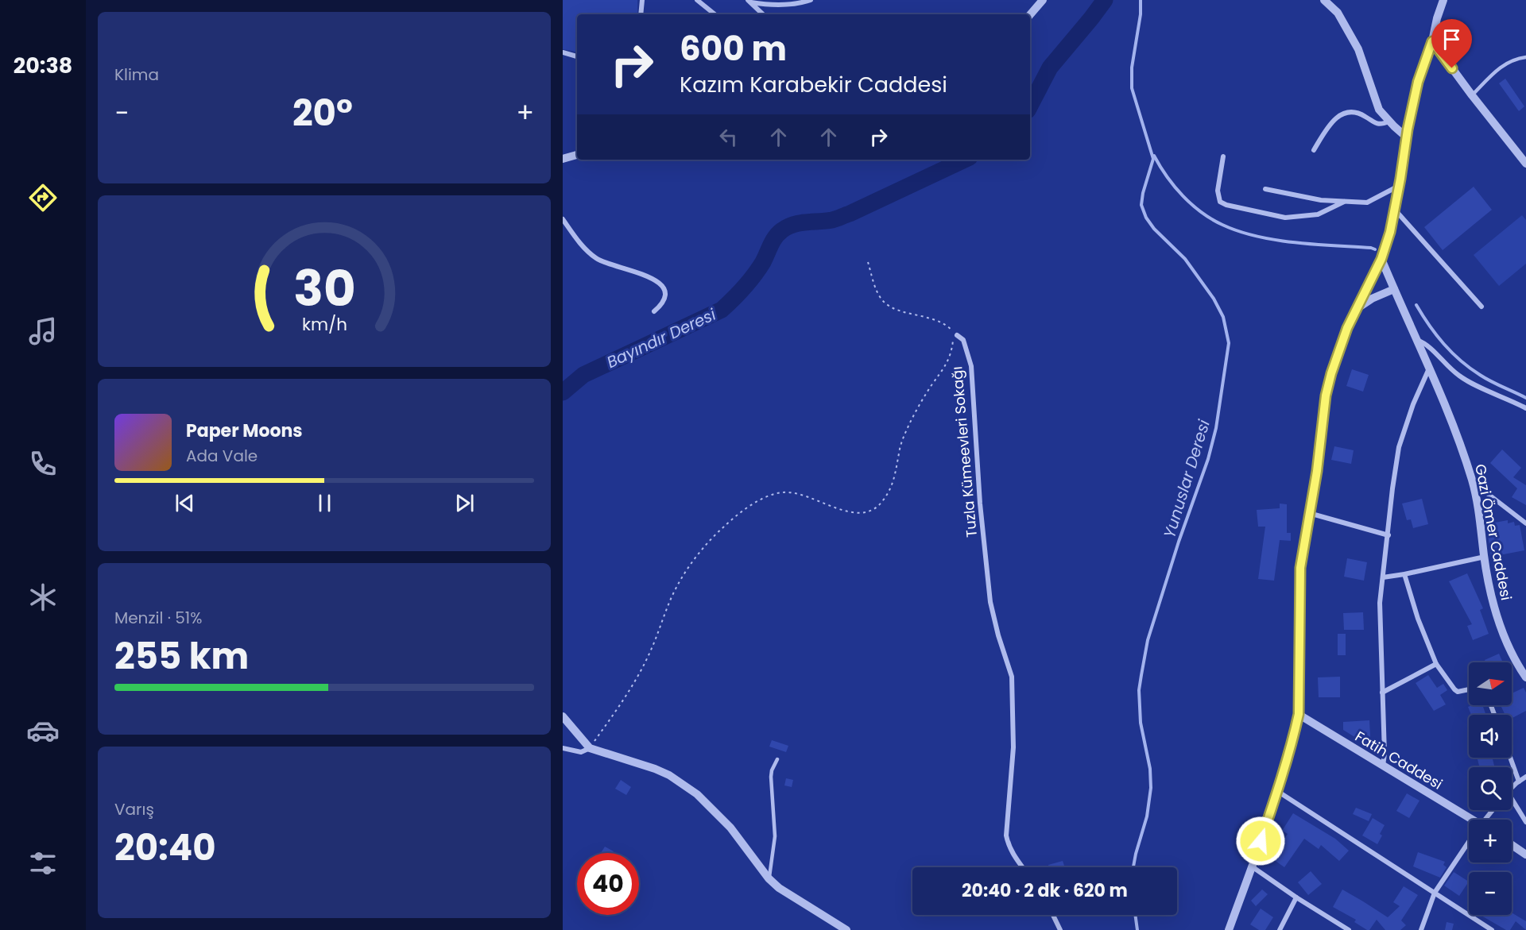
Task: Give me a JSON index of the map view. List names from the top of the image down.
{
  "streets": {
    "street": ["Tuzla Kümeevleri Sokağı", "Gazi Ömer Caddesi", "Fatih Caddesi"]
  },
  "water": ["Bayındır Deresi", "Yunuslar Deresi"],
  "north": "right",
  "page": {
    "tabs": "20:38",
    "tile": [
      "Klima",
      ["Menzil · 51%", "255 km"],
      ["Varış", "20:40"]
    ],
    "turn": ["600 m", "Kazım Karabekir Caddesi"],
    "heat": ["−", "20°", "+"],
    "song": ["Paper Moons", "Ada Vale"],
    "map_buttons": ["+", "−"],
    "limit": "40",
    "trip": "20:40 · 2 dk · 620 m",
    "gauge": ["30", "km/h"]
  }
}
